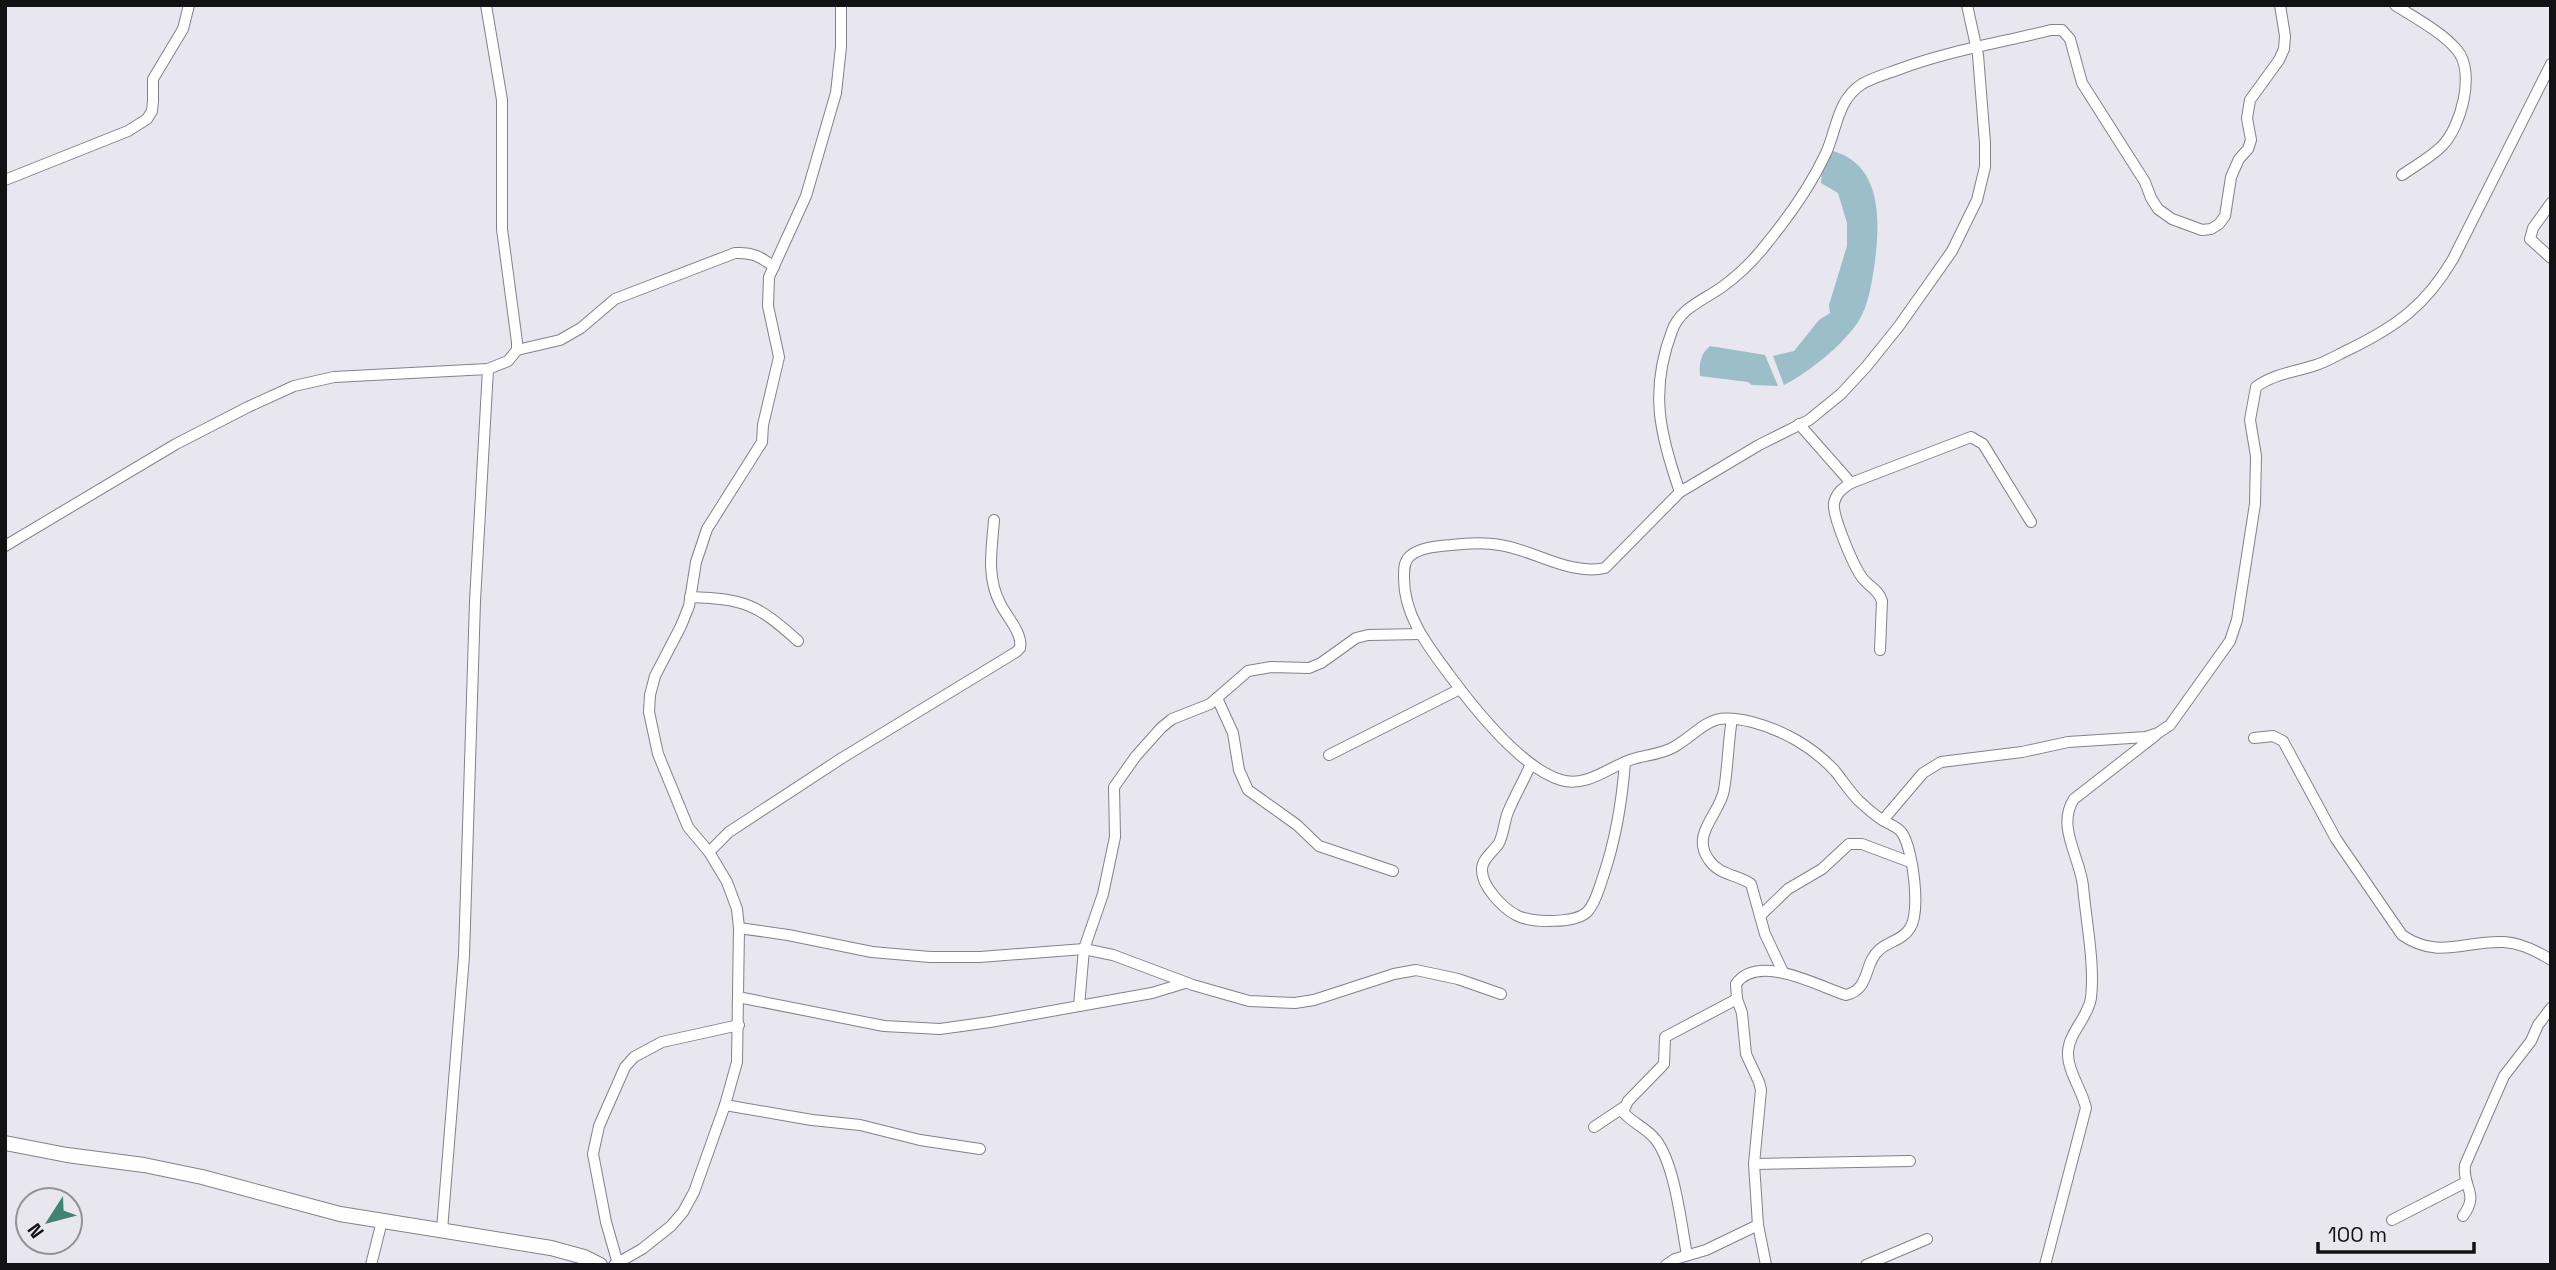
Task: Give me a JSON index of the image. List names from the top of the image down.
{
  "scale_bar": "100 m",
  "north": "bottom left"
}
